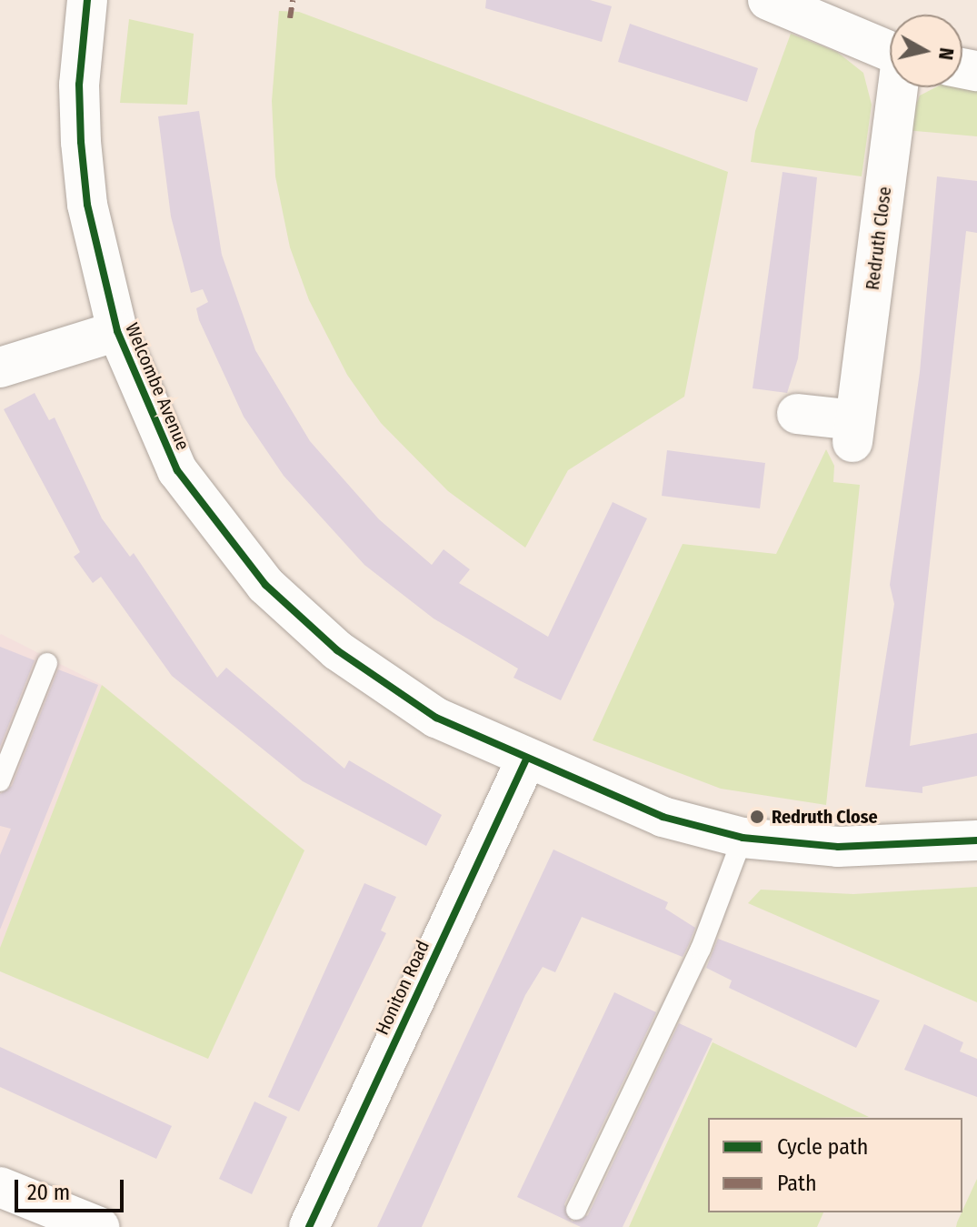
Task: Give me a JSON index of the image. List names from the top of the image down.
{
  "streets": {
    "street": ["Redruth Close", "Welcombe Avenue", "Honiton Road"]
  },
  "crossings": [
    ["Welcombe Avenue", "Honiton Road"]
  ],
  "places": ["Redruth Close"],
  "legend": ["Cycle path", "Path"],
  "scale_bar": "20 m",
  "north": "right"
}
